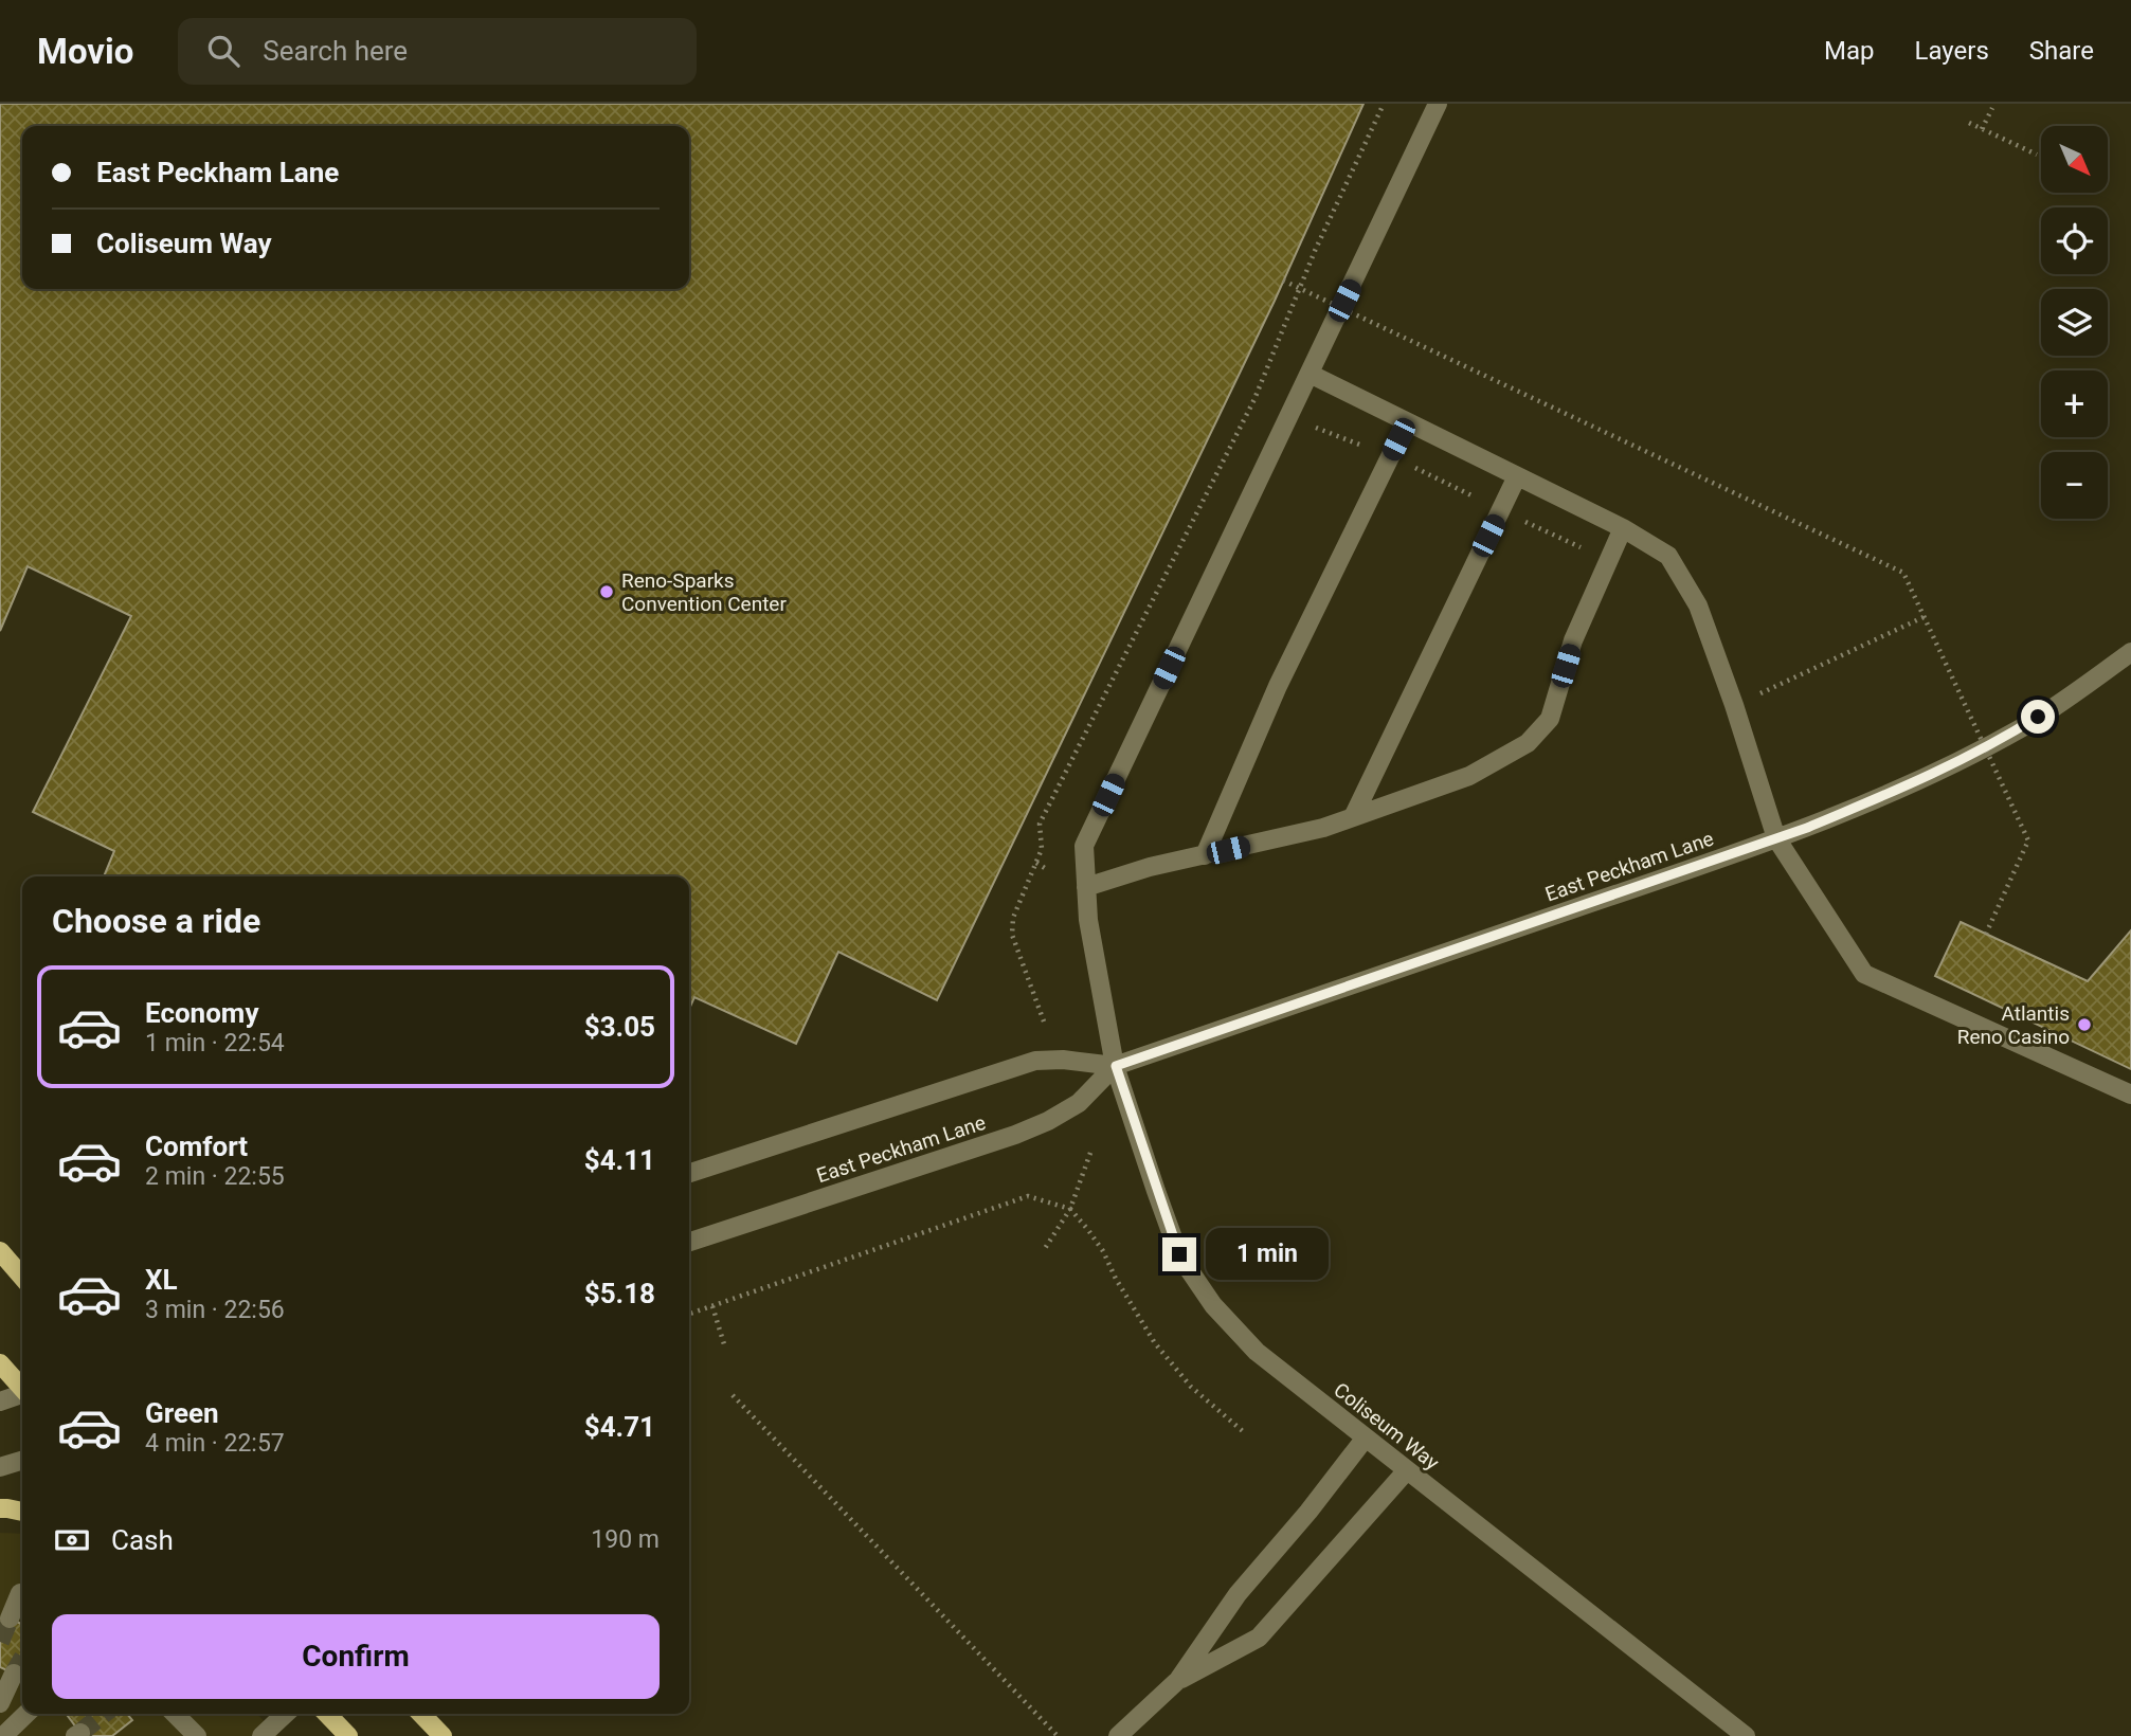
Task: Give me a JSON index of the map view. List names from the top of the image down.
{
  "streets": {
    "street": ["East Peckham Lane", "Coliseum Way"]
  },
  "crossings": [
    ["East Peckham Lane", "Coliseum Way"]
  ],
  "places": ["Reno-Sparks Convention Center", "Atlantis Reno Casino"],
  "north": "bottom right",
  "page": {
    "header": "Movio",
    "search": "Search here",
    "nav": ["Map", "Layers", "Share"],
    "map_buttons": ["+", "−"],
    "banner": ["East Peckham Lane", "Coliseum Way"],
    "heading": "Choose a ride",
    "list": [
      {
        "name": "Economy",
        "note": "1 min · 22:54",
        "value": "$3.05"
      },
      {
        "name": "Comfort",
        "note": "2 min · 22:55",
        "value": "$4.11"
      },
      {
        "name": "XL",
        "note": "3 min · 22:56",
        "value": "$5.18"
      },
      {
        "name": "Green",
        "note": "4 min · 22:57",
        "value": "$4.71"
      }
    ],
    "bubble": "1 min",
    "pay": ["Cash", "190 m"],
    "buttons": "Confirm"
  }
}
